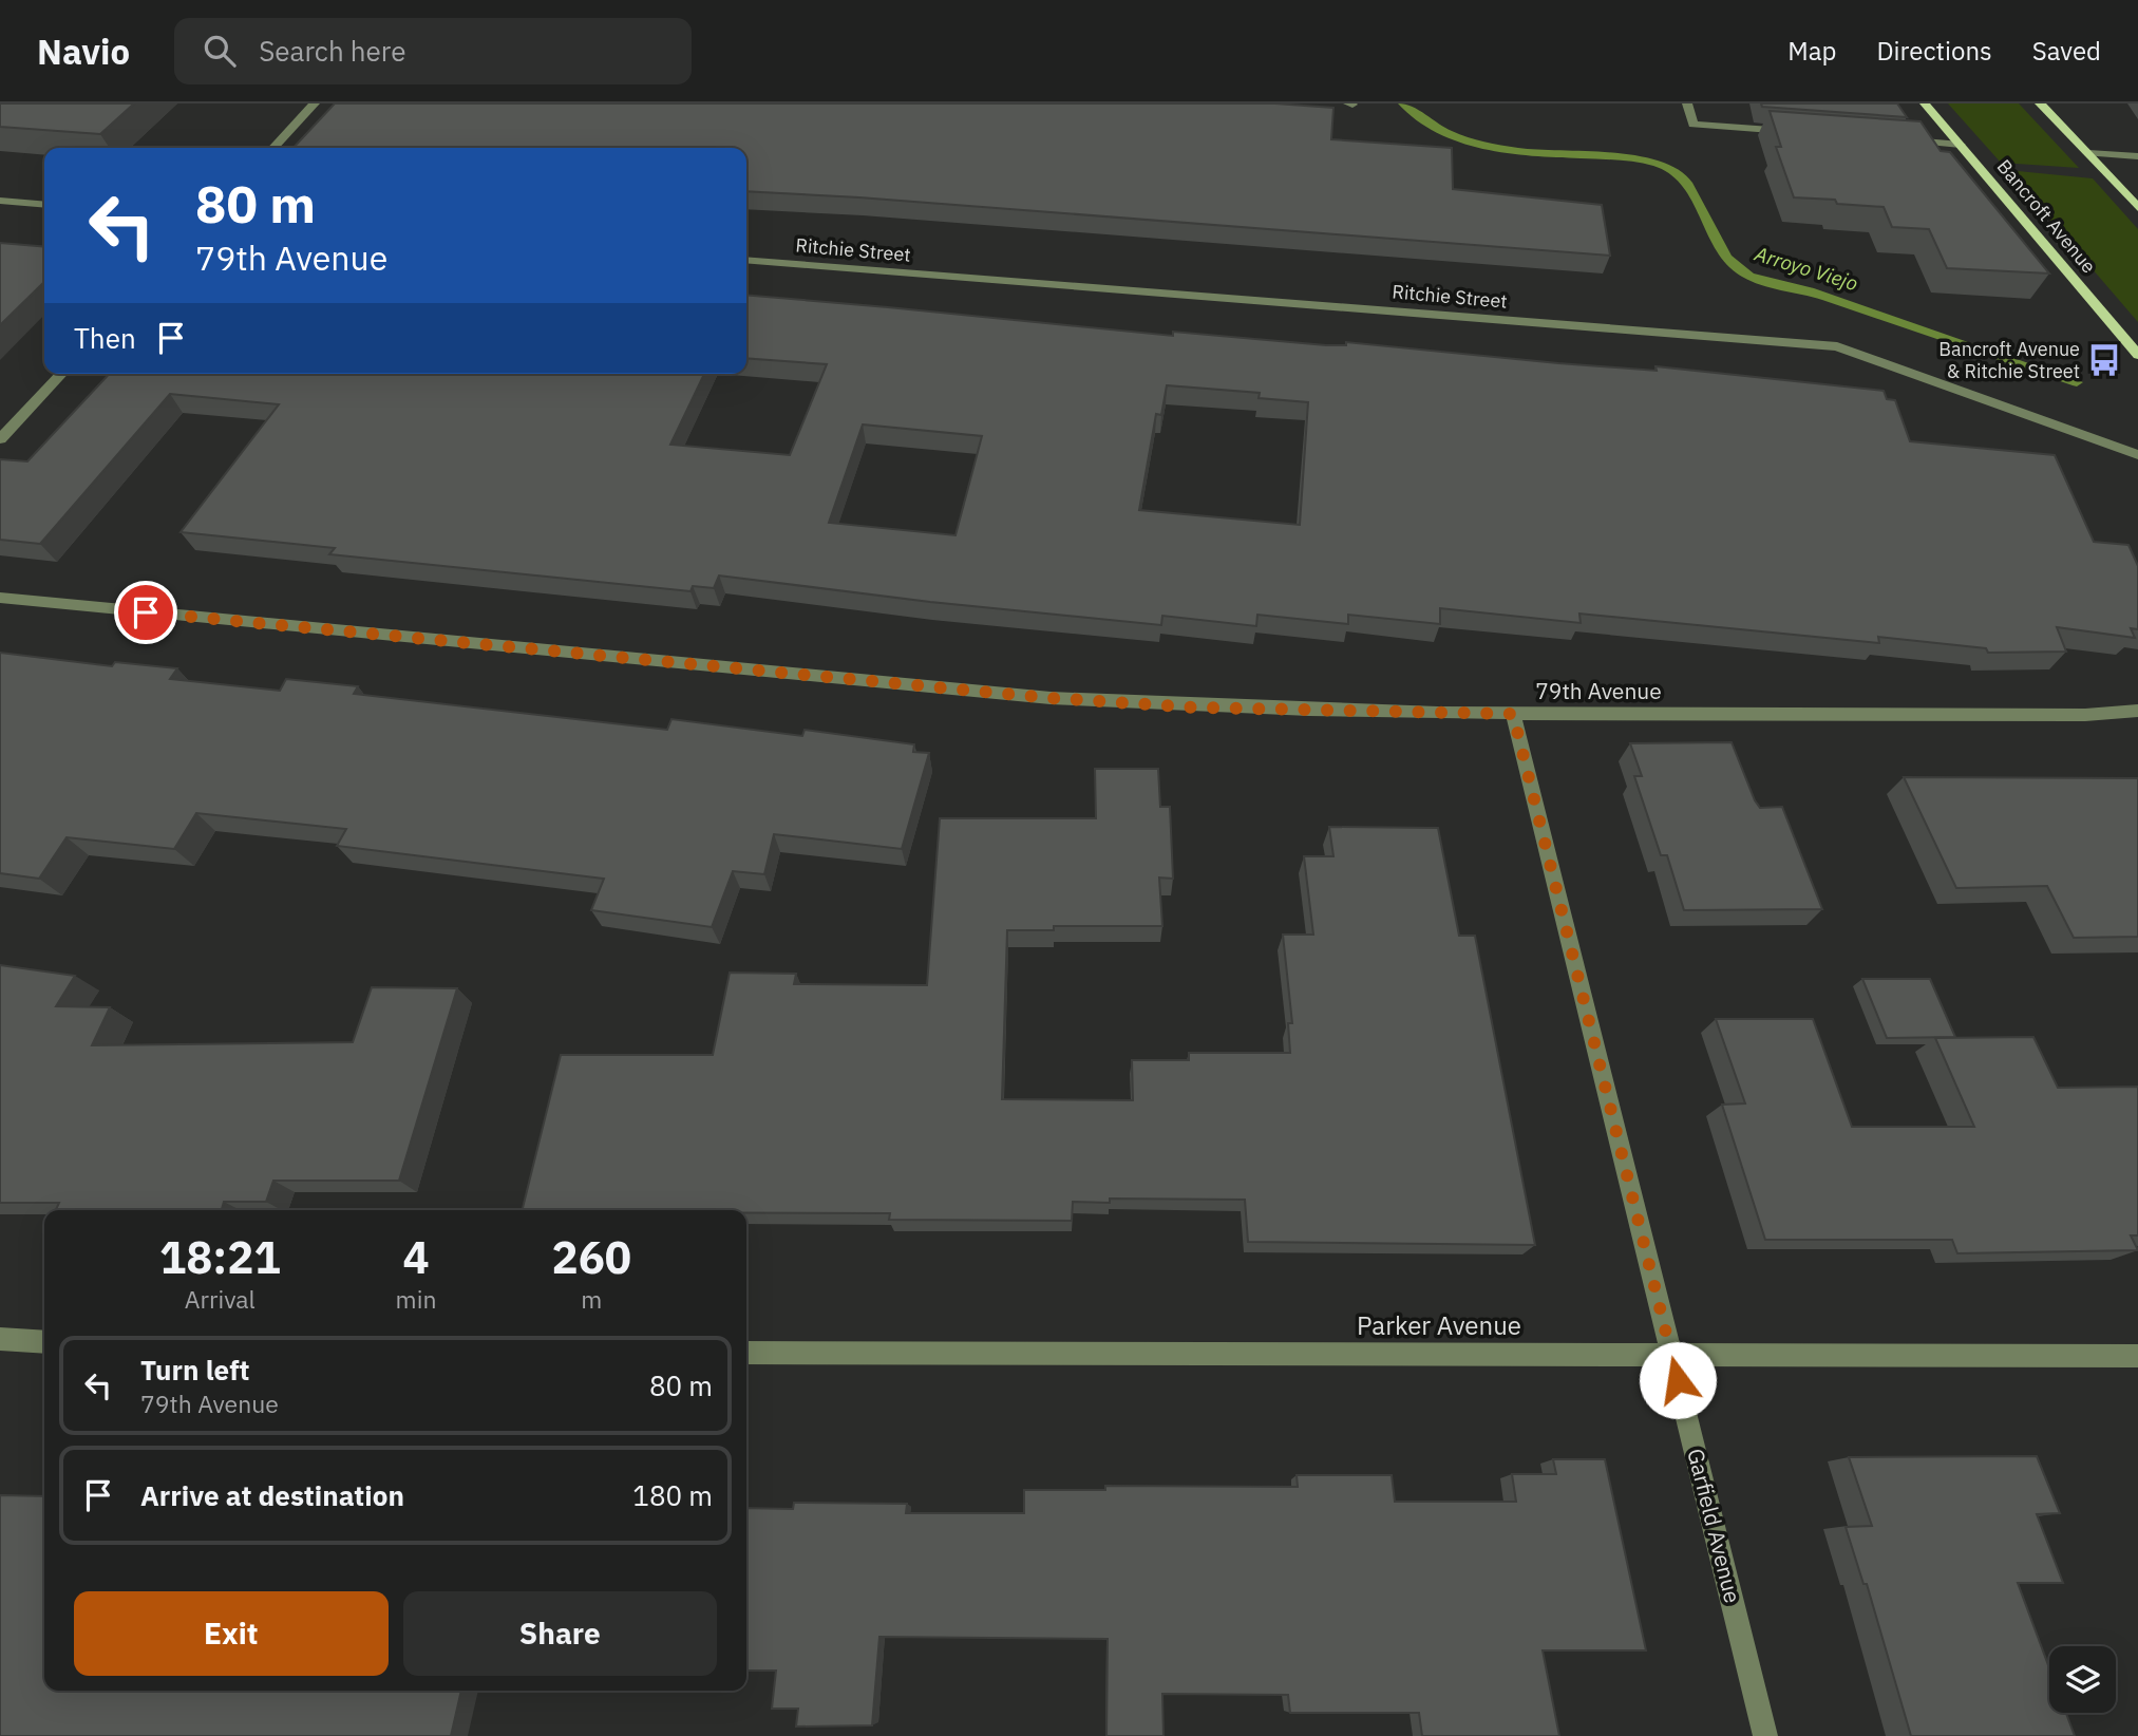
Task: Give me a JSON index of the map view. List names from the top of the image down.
{
  "streets": {
    "main road": ["Bancroft Avenue"],
    "street": [
      "Ritchie Street",
      "79th Avenue",
      "Parker Avenue",
      "Garfield Avenue"
    ]
  },
  "crossings": [
    ["79th Avenue", "Garfield Avenue"],
    ["Parker Avenue", "Garfield Avenue"]
  ],
  "water": ["Arroyo Viejo"],
  "places": {
    "bus stop": ["Bancroft Avenue & Ritchie Street"]
  },
  "page": {
    "header": "Navio",
    "search": "Search here",
    "nav": ["Map", "Directions", "Saved"],
    "turn": ["80 m", "79th Avenue"],
    "then": "Then",
    "eta": [
      "18:21",
      "Arrival",
      "4",
      "min",
      "260",
      "m"
    ],
    "list": [
      {
        "name": "Turn left",
        "note": "79th Avenue",
        "value": "80 m"
      },
      {
        "name": "Arrive at destination",
        "value": "180 m"
      }
    ],
    "buttons": ["Exit", "Share"]
  }
}
